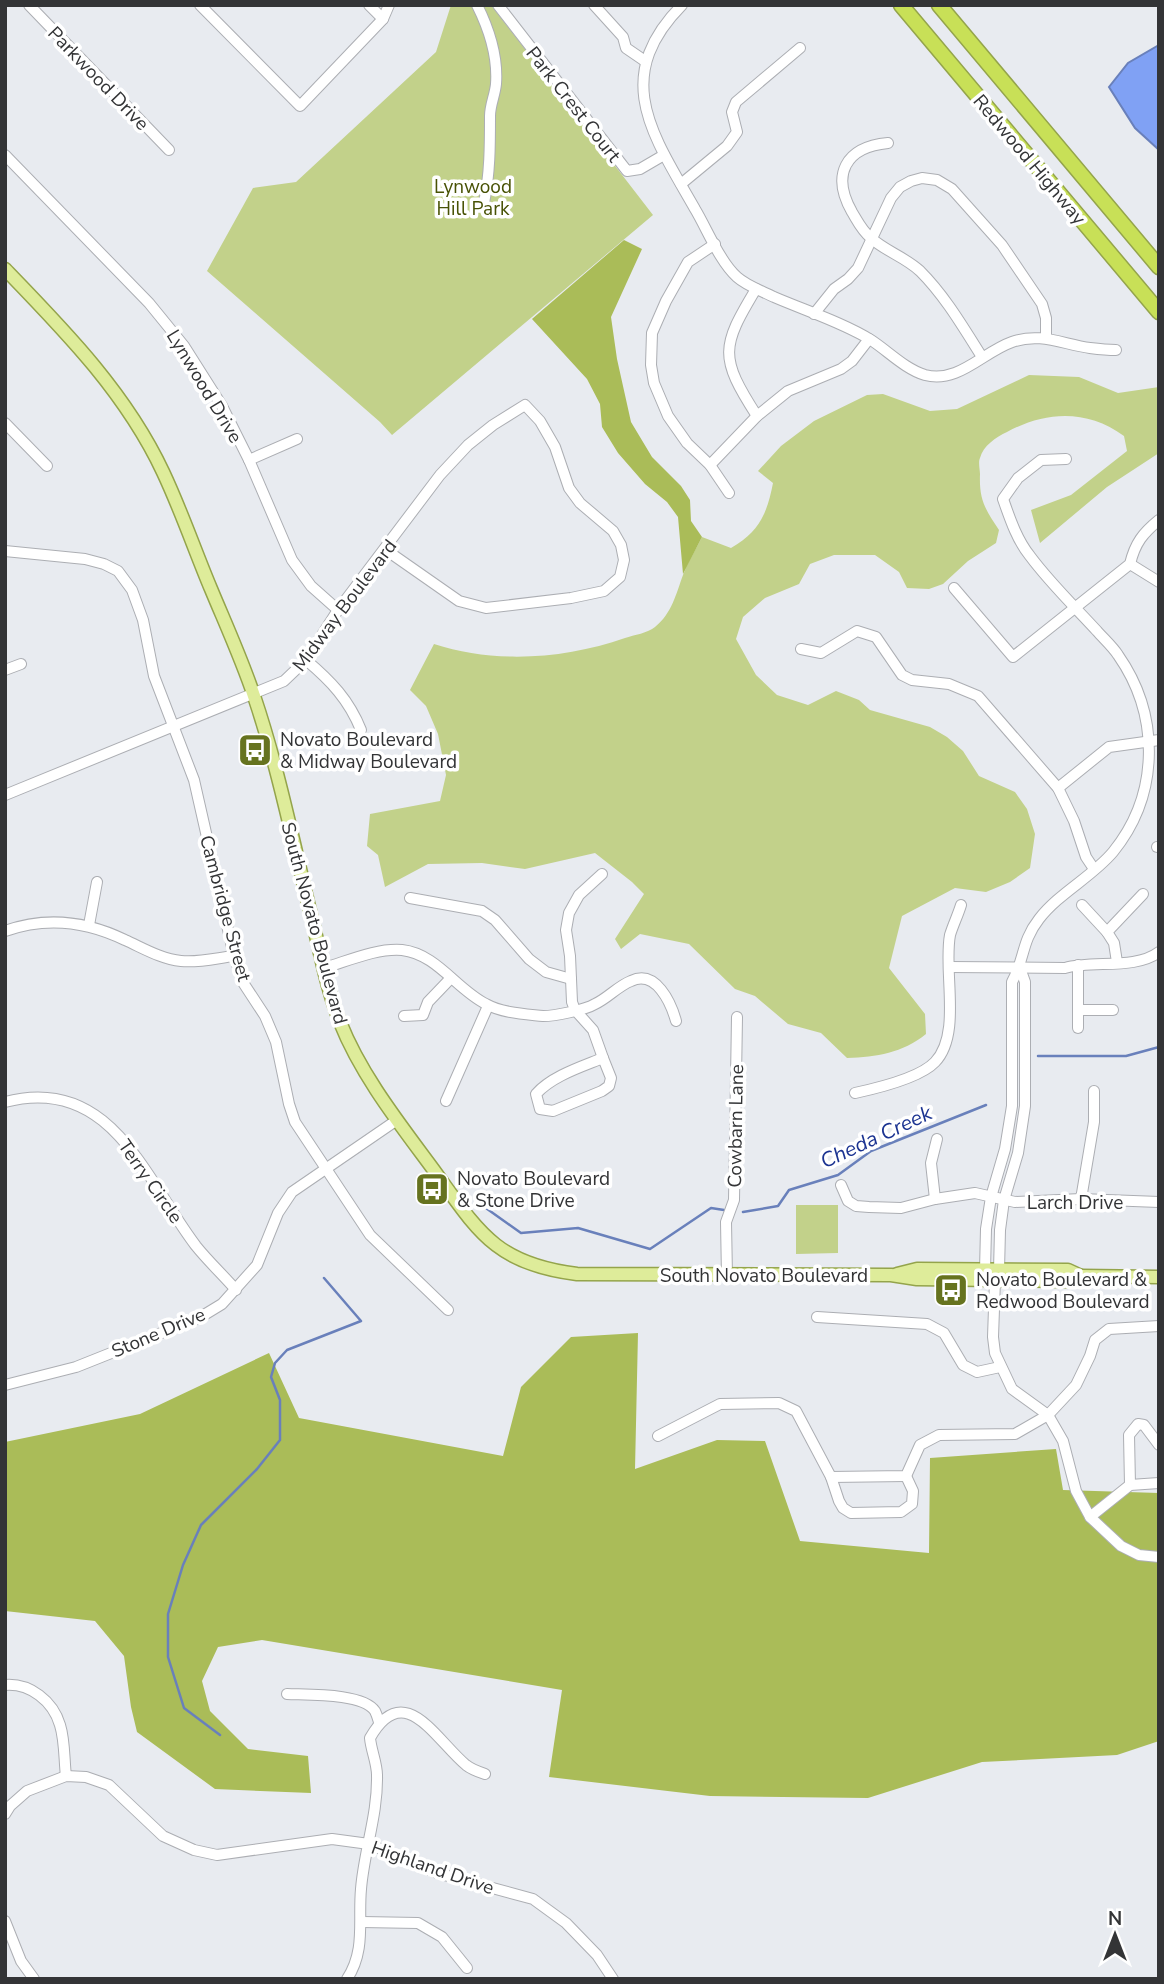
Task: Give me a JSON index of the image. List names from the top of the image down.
{
  "streets": {
    "highway": ["Redwood Highway"],
    "main road": ["South Novato Boulevard"],
    "street": [
      "Parkwood Drive",
      "Park Crest Court",
      "Lynwood Drive",
      "Midway Boulevard",
      "Cambridge Street",
      "Cowbarn Lane",
      "Terry Circle",
      "Larch Drive",
      "Stone Drive",
      "Highland Drive"
    ]
  },
  "crossings": [
    ["Lynwood Drive", "Midway Boulevard"],
    ["Midway Boulevard", "Cambridge Street"],
    ["Midway Boulevard", "South Novato Boulevard"],
    ["Cambridge Street", "Stone Drive"],
    ["South Novato Boulevard", "Cowbarn Lane"],
    ["South Novato Boulevard", "Stone Drive"],
    ["Terry Circle", "Stone Drive"]
  ],
  "water": ["Cheda Creek"],
  "parks": ["Lynwood Hill Park"],
  "places": {
    "bus stop": ["Novato Boulevard & Midway Boulevard", "Novato Boulevard & Stone Drive", "Novato Boulevard & Redwood Boulevard"]
  },
  "north": "top"
}
